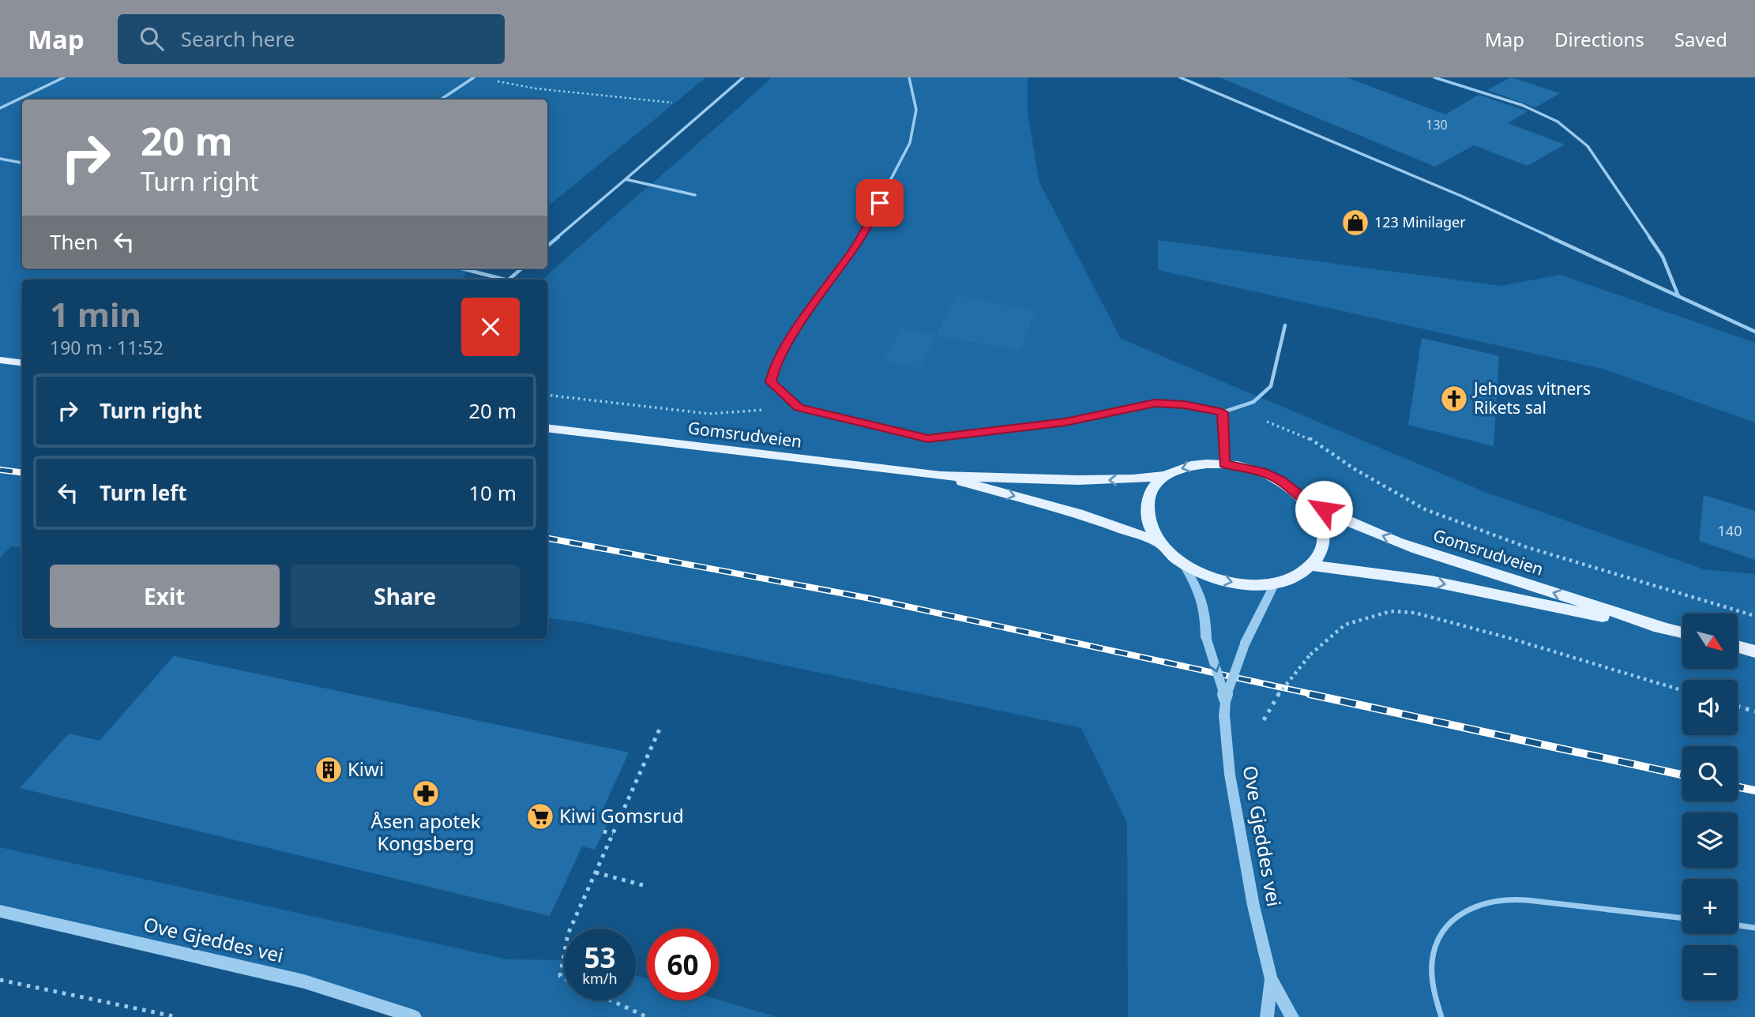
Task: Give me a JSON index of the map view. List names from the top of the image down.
{
  "streets": {
    "main road": ["Gomsrudveien"],
    "street": ["Ove Gjeddes vei"]
  },
  "crossings": [
    ["Gomsrudveien", "Ove Gjeddes vei"]
  ],
  "places": {
    "shop": ["123 Minilager"],
    "church": ["Jehovas vitners Rikets sal"],
    "building": ["Kiwi"],
    "pharmacy": ["Åsen apotek Kongsberg"],
    "supermarket": ["Kiwi Gomsrud"]
  },
  "house_numbers": ["130", "140"],
  "north": "bottom right",
  "page": {
    "header": "Map",
    "search": "Search here",
    "nav": ["Map", "Directions", "Saved"],
    "turn": ["20 m", "Turn right"],
    "then": "Then",
    "heading": ["1 min", "190 m · 11:52"],
    "list": [
      {
        "name": "Turn right",
        "value": "20 m"
      },
      {
        "name": "Turn left",
        "value": "10 m"
      }
    ],
    "buttons": ["Exit", "Share"],
    "map_buttons": ["+", "−"],
    "speed": "53 km/h",
    "limit": "60"
  }
}
